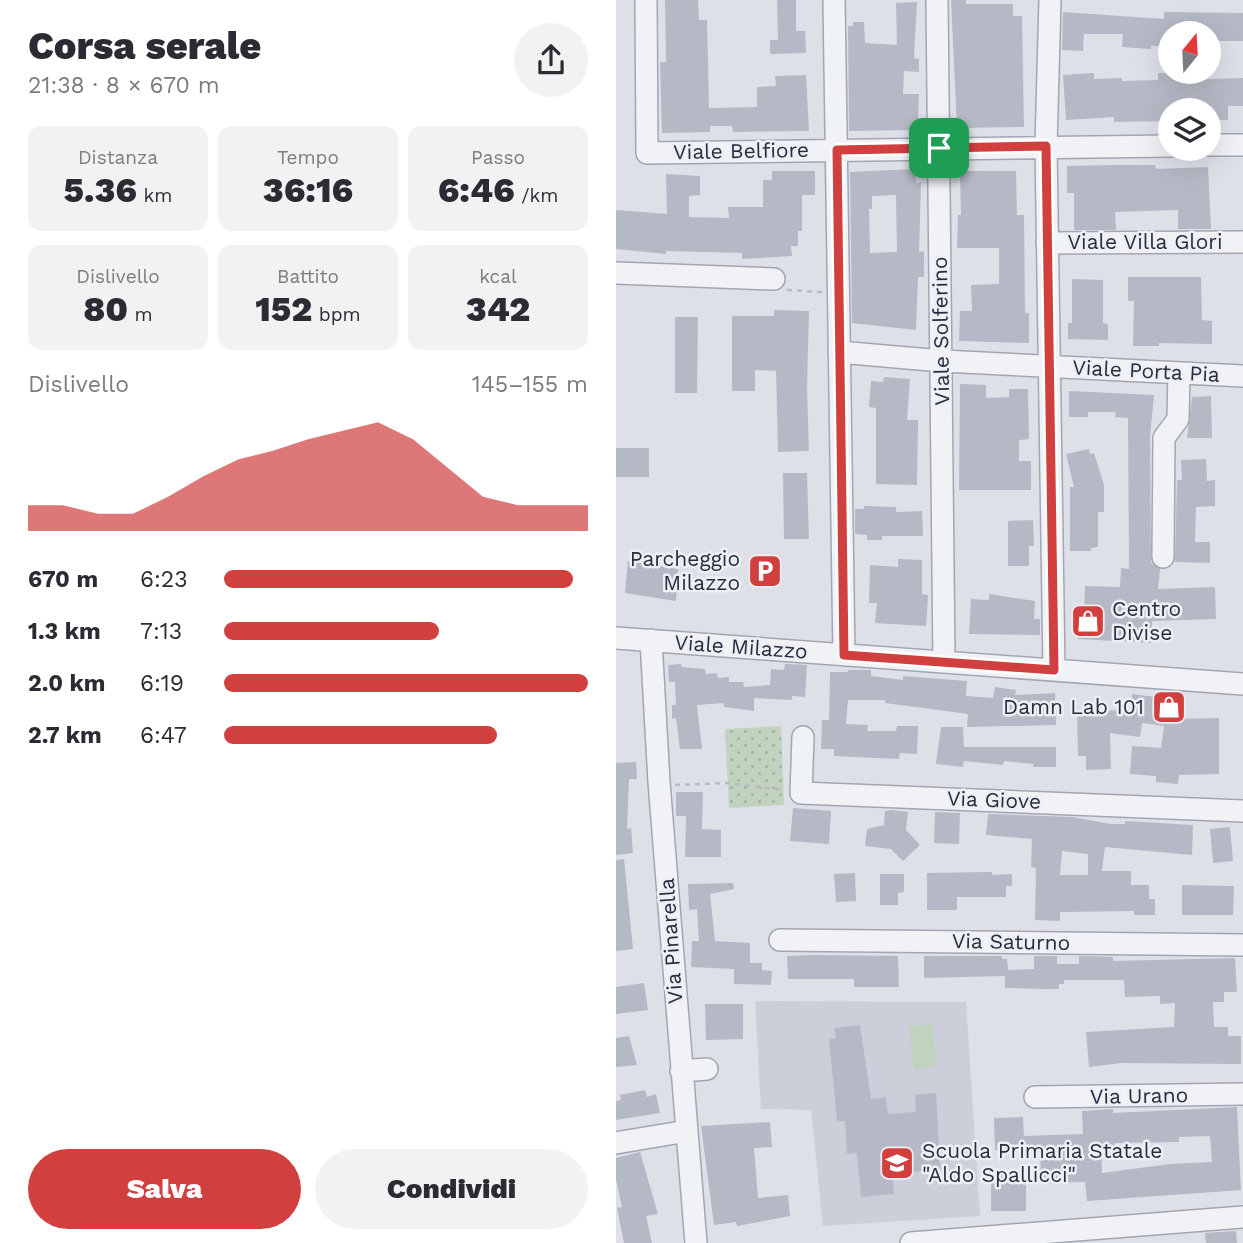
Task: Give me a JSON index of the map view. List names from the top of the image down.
{
  "streets": {
    "street": [
      "Viale Belfiore",
      "Viale Villa Glori",
      "Viale Solferino",
      "Viale Porta Pia",
      "Viale Milazzo",
      "Via Giove",
      "Via Pinarella",
      "Via Saturno",
      "Via Urano"
    ]
  },
  "crossings": [
    ["Viale Belfiore", "Viale Solferino"],
    ["Viale Solferino", "Viale Porta Pia"],
    ["Viale Solferino", "Viale Milazzo"],
    ["Viale Milazzo", "Via Pinarella"]
  ],
  "places": {
    "parking": ["Parcheggio Milazzo"],
    "shop": ["Centro Divise", "Damn Lab 101"],
    "school or university": ["Scuola Primaria Statale \"Aldo Spallicci\""]
  },
  "north": "top",
  "page": {
    "heading": ["Corsa serale", "21:38 · 8 × 670 m"],
    "stats": [
      ["Distanza", "5.36 km"],
      ["Tempo", "36:16"],
      ["Passo", "6:46 /km"],
      ["Dislivello", "80 m"],
      ["Battito", "152 bpm"],
      ["kcal", "342"]
    ],
    "chart": ["Dislivello", "145–155 m"],
    "list": [
      {
        "name": "670 m",
        "note": "6:23"
      },
      {
        "name": "1.3 km",
        "note": "7:13"
      },
      {
        "name": "2.0 km",
        "note": "6:19"
      },
      {
        "name": "2.7 km",
        "note": "6:47"
      }
    ],
    "buttons": ["Salva", "Condividi"]
  }
}
